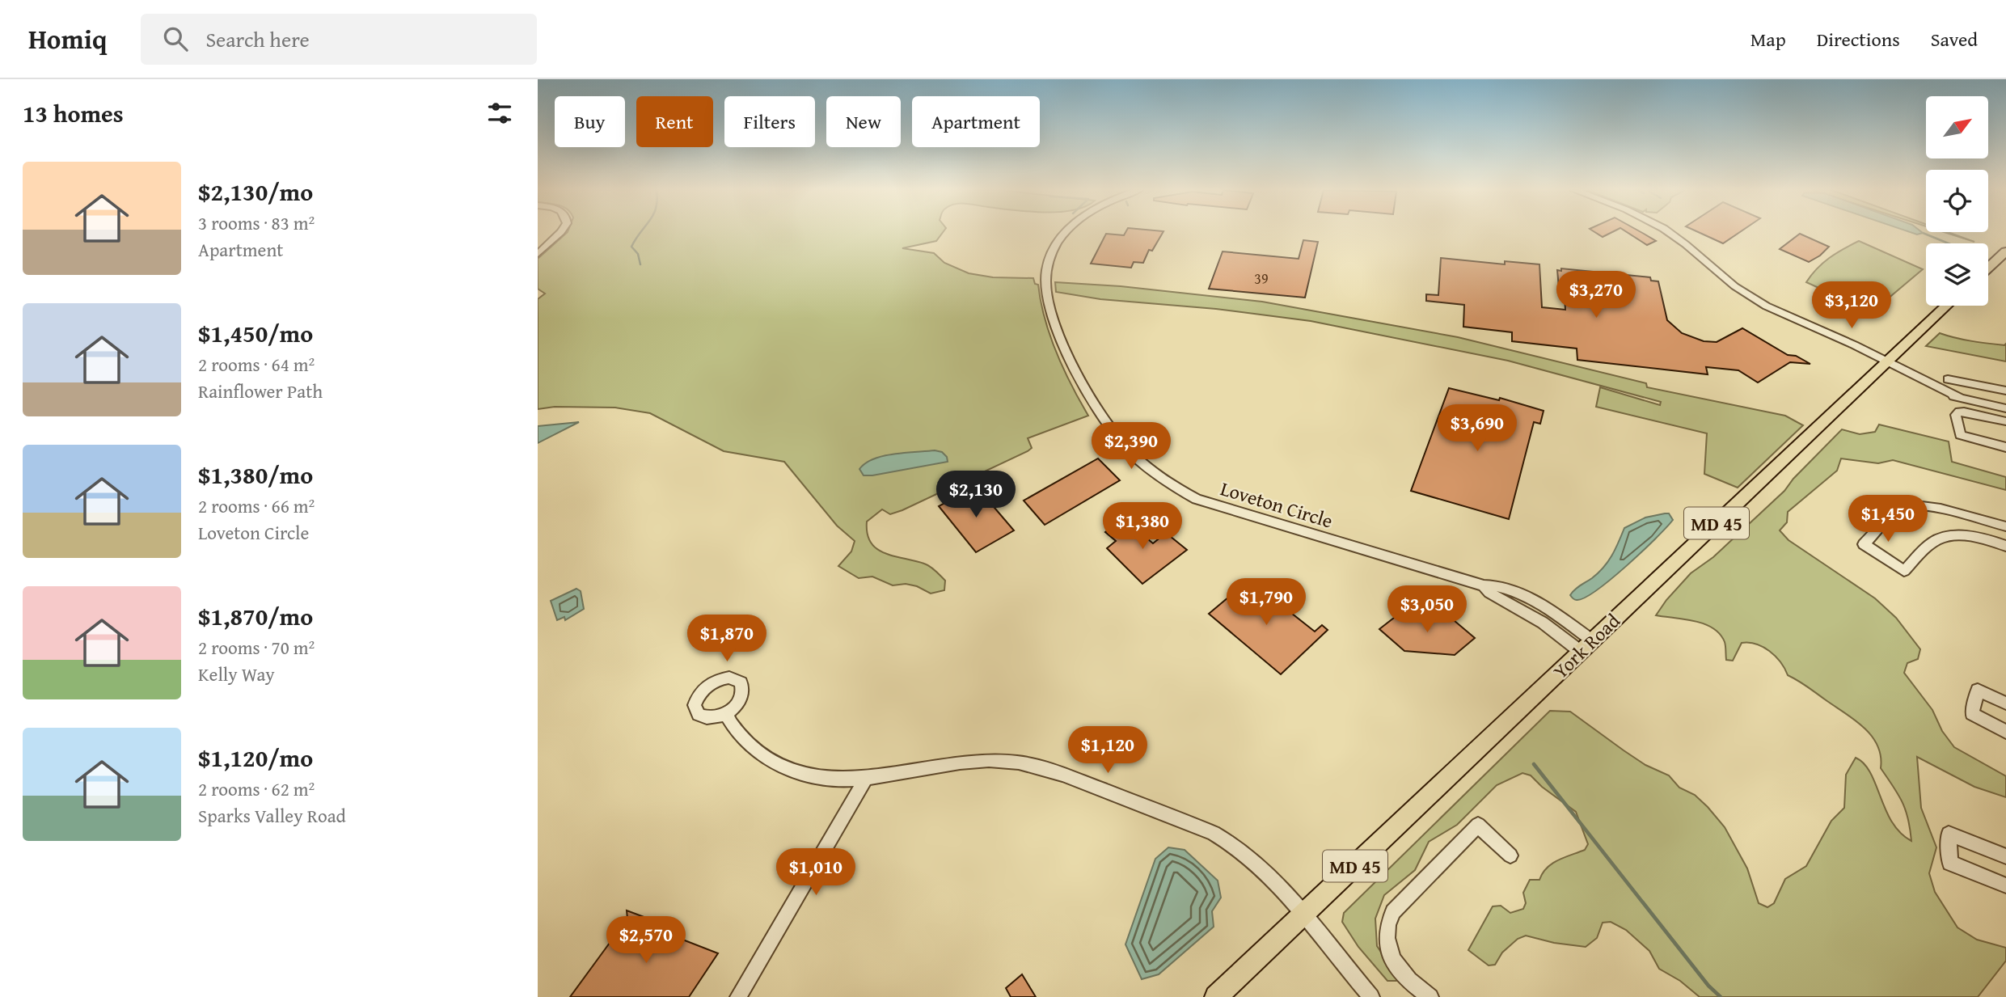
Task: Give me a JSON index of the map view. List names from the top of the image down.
{
  "streets": {
    "main road": ["MD 45", "York Road"],
    "street": ["Loveton Circle"]
  },
  "crossings": [
    ["Loveton Circle", "York Road"]
  ],
  "house_numbers": ["39"],
  "north": "top right",
  "page": {
    "header": "Homiq",
    "search": "Search here",
    "nav": ["Map", "Directions", "Saved"],
    "heading": "13 homes",
    "chip": [
      "Buy",
      "Rent",
      "Filters",
      "New",
      "Apartment"
    ],
    "list": [
      {
        "name": "$2,130/mo",
        "note": "3 rooms · 83 m² · Apartment"
      },
      {
        "name": "$1,450/mo",
        "note": "2 rooms · 64 m² · Rainflower Path"
      },
      {
        "name": "$1,380/mo",
        "note": "2 rooms · 66 m² · Loveton Circle"
      },
      {
        "name": "$1,870/mo",
        "note": "2 rooms · 70 m² · Kelly Way"
      },
      {
        "name": "$1,120/mo",
        "note": "2 rooms · 62 m² · Sparks Valley Road"
      }
    ],
    "price": [
      "$3,270",
      "$3,120",
      "$3,690",
      "$2,390",
      "$2,130",
      "$1,450",
      "$1,380",
      "$1,790",
      "$3,050",
      "$1,870",
      "$1,120",
      "$1,010",
      "$2,570"
    ]
  }
}
